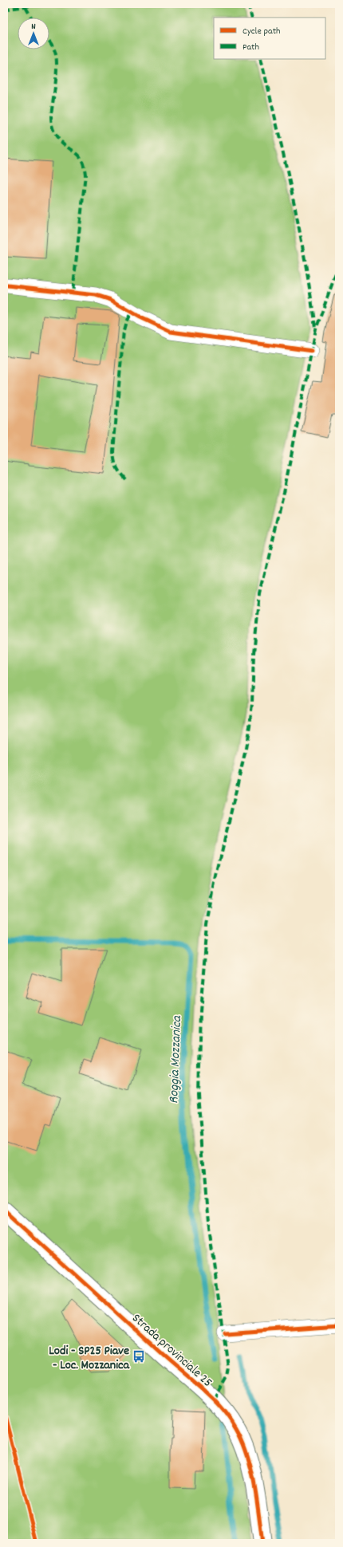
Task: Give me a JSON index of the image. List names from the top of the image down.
{
  "streets": {
    "street": ["Strada provinciale 25"]
  },
  "water": ["Roggia Mozzanica"],
  "places": {
    "bus stop": ["Lodi - SP25 Piave - Loc. Mozzanica"]
  },
  "legend": ["Cycle path", "Path"],
  "north": "top"
}
